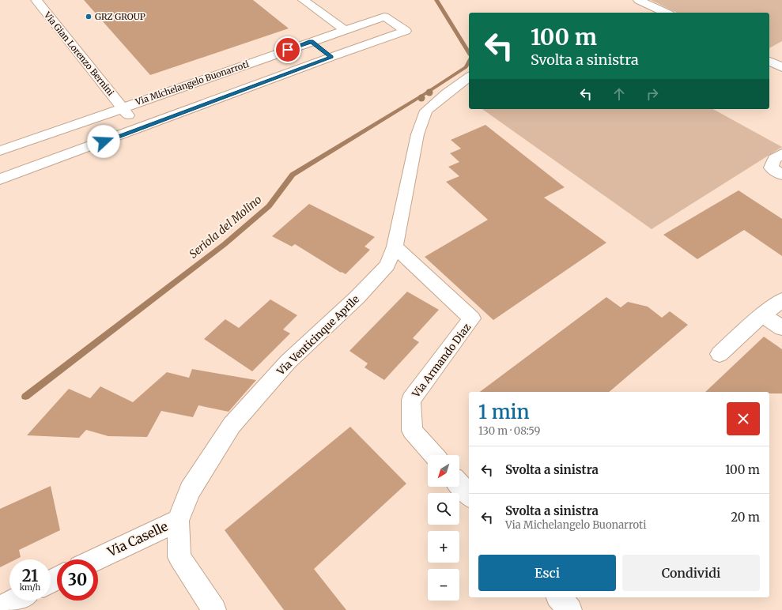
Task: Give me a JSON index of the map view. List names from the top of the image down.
{
  "streets": {
    "street": [
      "Via Gian Lorenzo Bernini",
      "Via Michelangelo Buonarroti",
      "Via Venticinque Aprile",
      "Via Armando Diaz",
      "Via Caselle"
    ]
  },
  "crossings": [
    ["Via Gian Lorenzo Bernini", "Via Michelangelo Buonarroti"],
    ["Via Venticinque Aprile", "Via Armando Diaz"],
    ["Via Venticinque Aprile", "Via Caselle"]
  ],
  "water": ["Seriola del Molino"],
  "places": ["GRZ GROUP"],
  "north": "bottom left",
  "page": {
    "turn": ["100 m", "Svolta a sinistra"],
    "heading": ["1 min", "130 m · 08:59"],
    "list": [
      {
        "name": "Svolta a sinistra",
        "value": "100 m"
      },
      {
        "name": "Svolta a sinistra",
        "note": "Via Michelangelo Buonarroti",
        "value": "20 m"
      }
    ],
    "map_buttons": ["+", "−"],
    "buttons": ["Esci", "Condividi"],
    "speed": "21 km/h",
    "limit": "30"
  }
}
